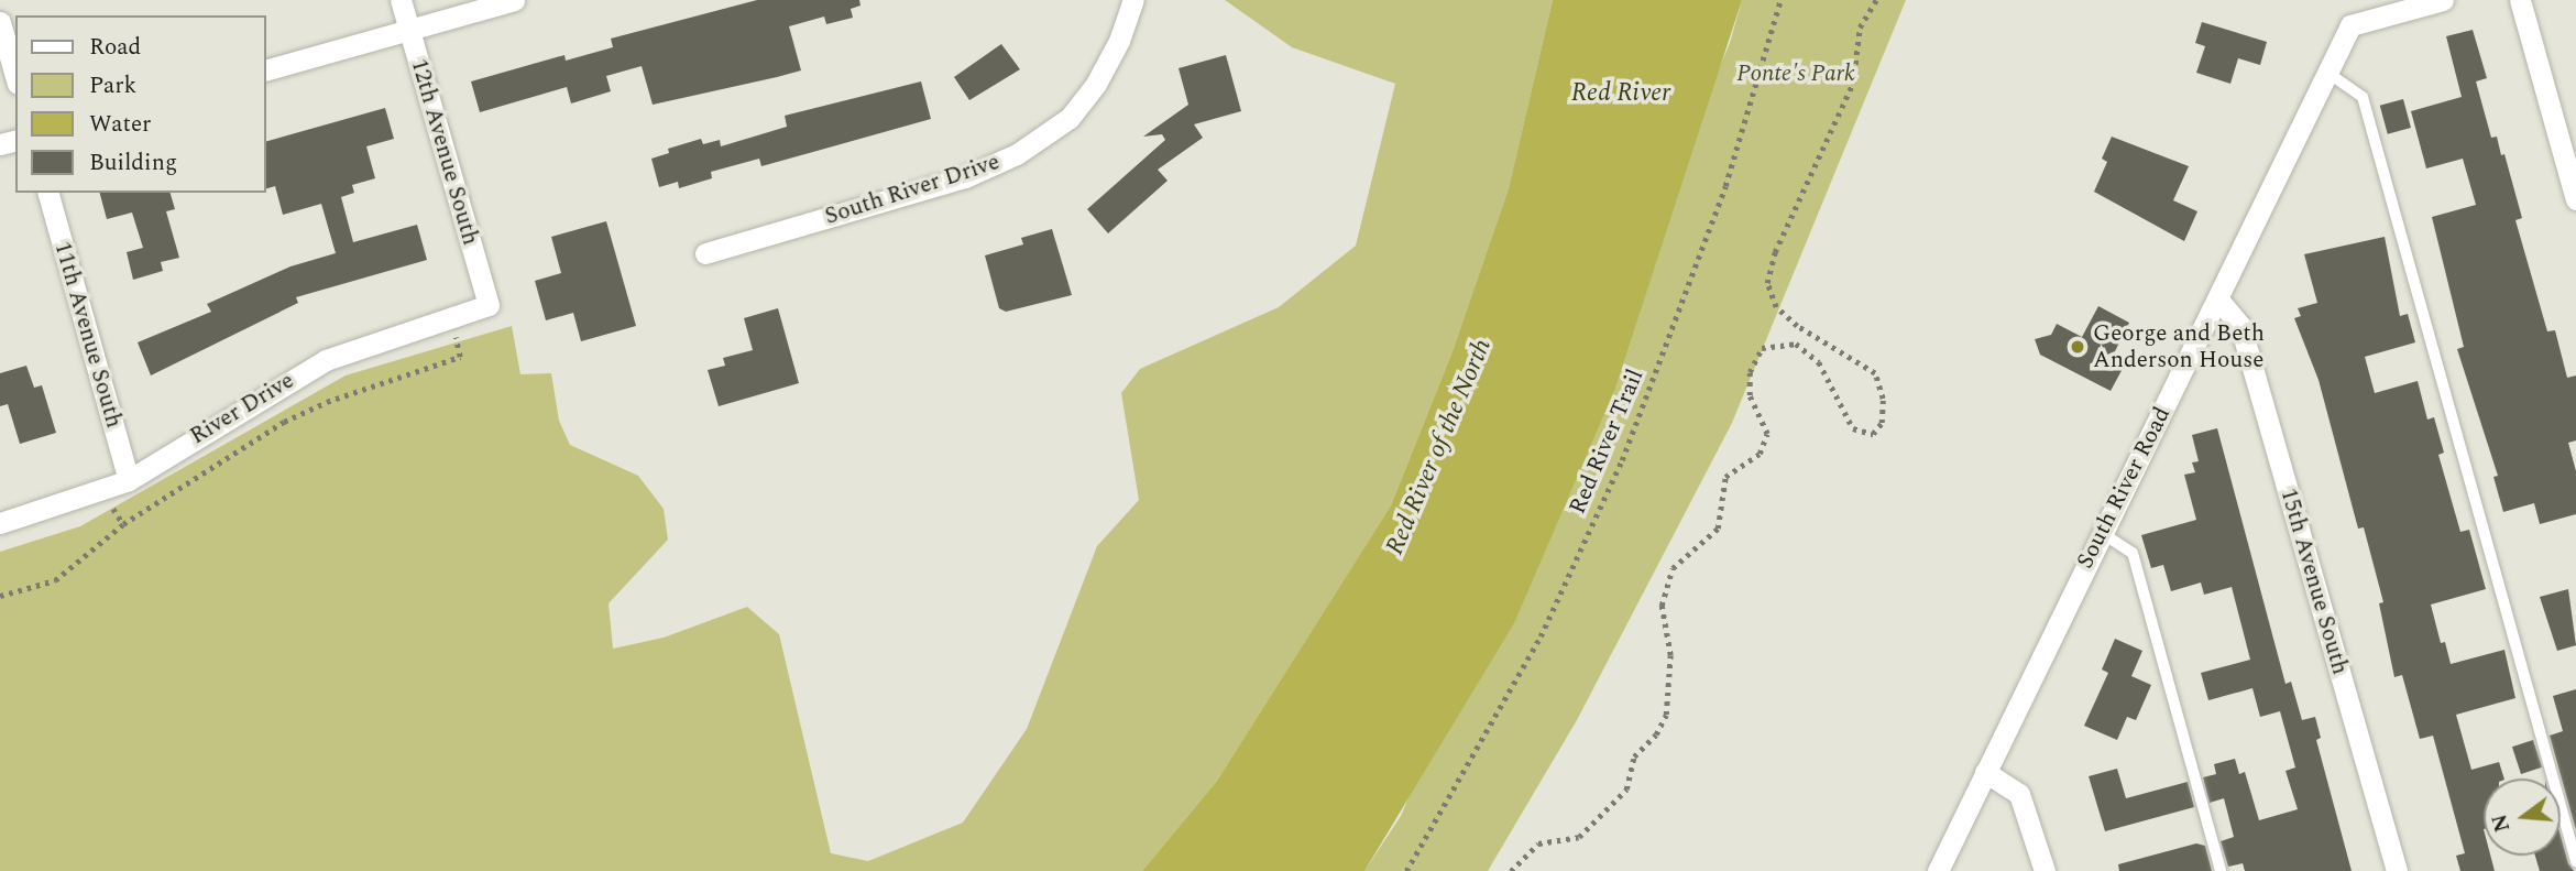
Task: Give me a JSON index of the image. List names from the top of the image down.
{
  "streets": {
    "street": [
      "12th Avenue South",
      "South River Drive",
      "11th Avenue South",
      "River Drive",
      "South River Road",
      "15th Avenue South"
    ],
    "path": ["Red River Trail"]
  },
  "crossings": [
    ["12th Avenue South", "River Drive"],
    ["11th Avenue South", "River Drive"],
    ["South River Road", "15th Avenue South"]
  ],
  "water": ["Red River", "Red River of the North"],
  "parks": ["Ponte's Park"],
  "places": ["George and Beth Anderson House"],
  "legend": [
    "Road",
    "Park",
    "Water",
    "Building"
  ],
  "north": "left"
}
